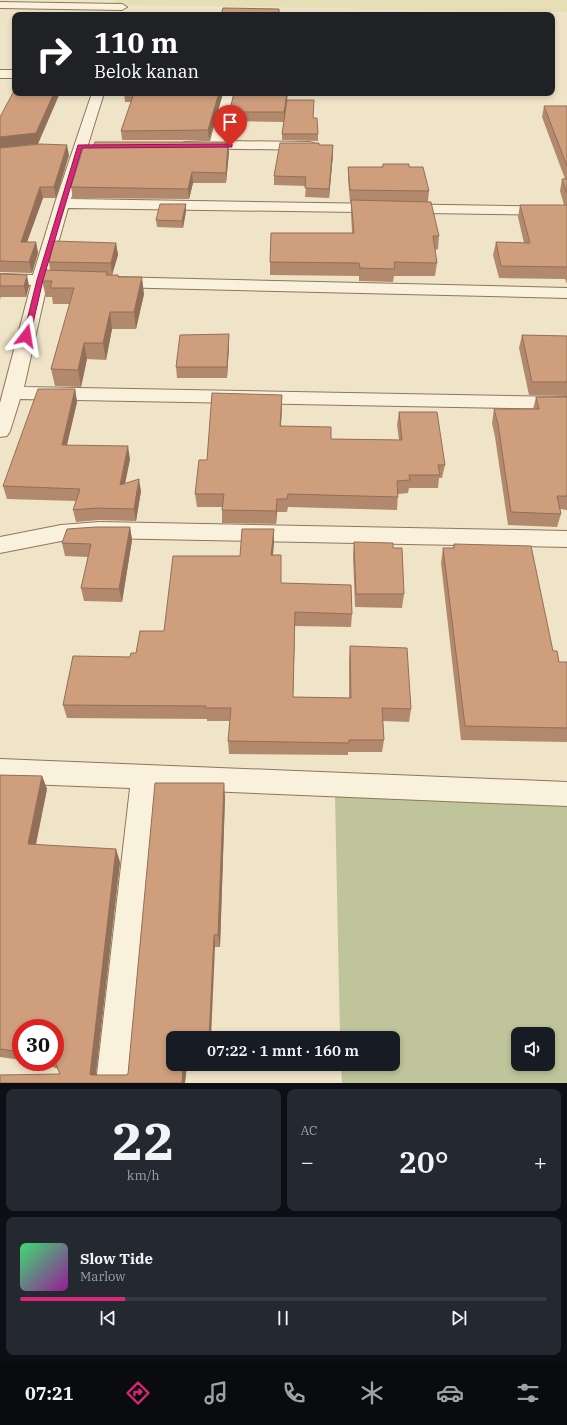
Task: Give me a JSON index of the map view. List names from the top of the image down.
{
  "page": {
    "turn": ["110 m", "Belok kanan"],
    "limit": "30",
    "trip": "07:22 · 1 mnt · 160 m",
    "tile": [
      ["22", "km/h"],
      "AC"
    ],
    "heat": ["−", "20°", "+"],
    "song": ["Slow Tide", "Marlow"],
    "tabs": "07:21"
  }
}
